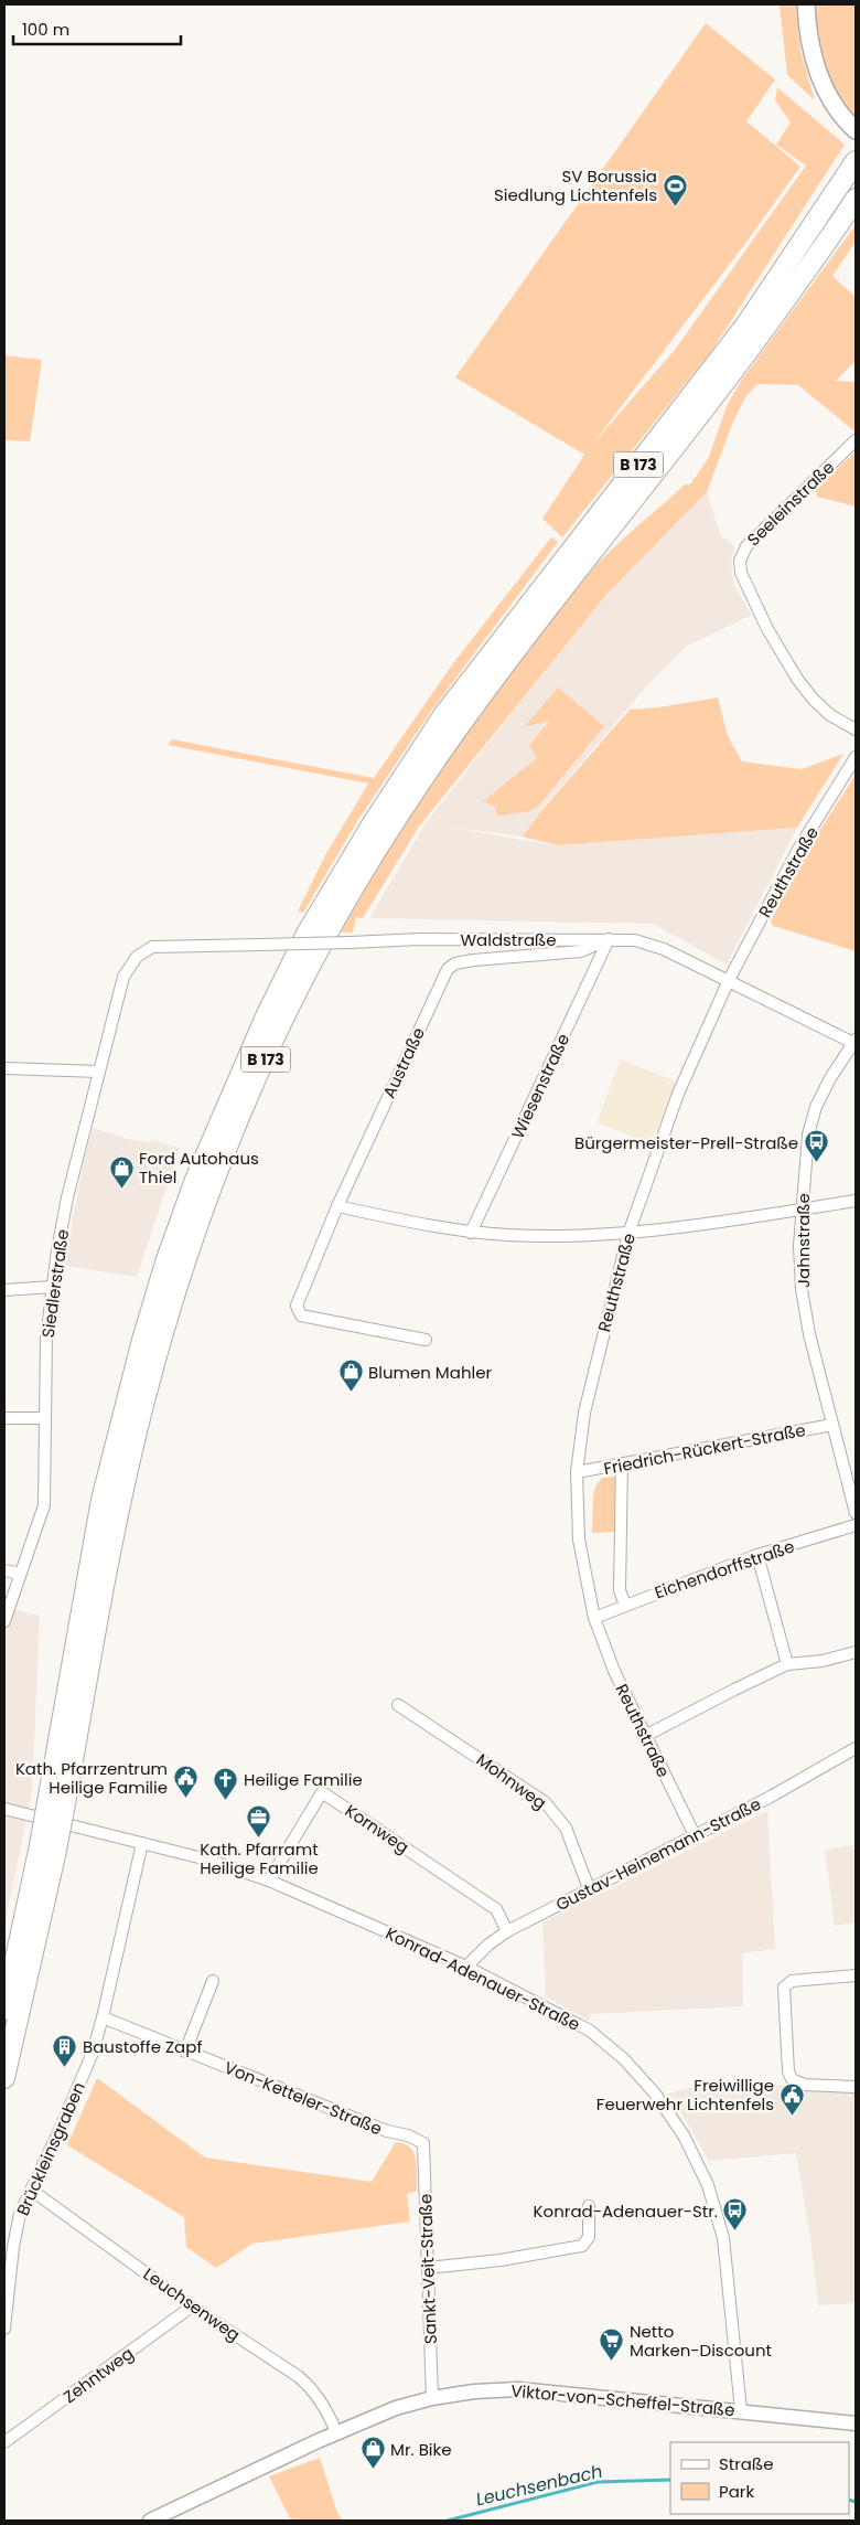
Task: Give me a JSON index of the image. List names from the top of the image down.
{
  "streets": {
    "highway": ["B 173"],
    "street": [
      "Seeleinstraße",
      "Reuthstraße",
      "Waldstraße",
      "Austraße",
      "Wiesenstraße",
      "Jahnstraße",
      "Siedlerstraße",
      "Friedrich-Rückert-Straße",
      "Eichendorffstraße",
      "Mohnweg",
      "Kornweg",
      "Gustav-Heinemann-Straße",
      "Konrad-Adenauer-Straße",
      "Von-Ketteler-Straße",
      "Brückleinsgraben",
      "Sankt-Veit-Straße",
      "Leuchsenweg",
      "Zehntweg",
      "Viktor-von-Scheffel-Straße"
    ]
  },
  "crossings": [
    ["Reuthstraße", "Waldstraße"],
    ["Reuthstraße", "Friedrich-Rückert-Straße"],
    ["Reuthstraße", "Eichendorffstraße"],
    ["Reuthstraße", "Gustav-Heinemann-Straße"],
    ["Waldstraße", "Austraße"],
    ["Waldstraße", "Wiesenstraße"],
    ["Waldstraße", "Jahnstraße"],
    ["Waldstraße", "Siedlerstraße"],
    ["Austraße", "Wiesenstraße"],
    ["Jahnstraße", "Friedrich-Rückert-Straße"],
    ["Mohnweg", "Gustav-Heinemann-Straße"],
    ["Kornweg", "Gustav-Heinemann-Straße"],
    ["Kornweg", "Konrad-Adenauer-Straße"],
    ["Gustav-Heinemann-Straße", "Konrad-Adenauer-Straße"],
    ["Konrad-Adenauer-Straße", "Brückleinsgraben"],
    ["Konrad-Adenauer-Straße", "Viktor-von-Scheffel-Straße"],
    ["Von-Ketteler-Straße", "Brückleinsgraben"],
    ["Von-Ketteler-Straße", "Sankt-Veit-Straße"],
    ["Brückleinsgraben", "Leuchsenweg"],
    ["Sankt-Veit-Straße", "Viktor-von-Scheffel-Straße"],
    ["Leuchsenweg", "Zehntweg"],
    ["Leuchsenweg", "Viktor-von-Scheffel-Straße"]
  ],
  "water": ["Leuchsenbach"],
  "places": {
    "sports": ["SV Borussia Siedlung Lichtenfels"],
    "bus stop": ["Bürgermeister-Prell-Straße", "Konrad-Adenauer-Str."],
    "shop": ["Ford Autohaus Thiel", "Blumen Mahler", "Mr. Bike"],
    "public building": ["Kath. Pfarrzentrum Heilige Familie", "Freiwillige Feuerwehr Lichtenfels"],
    "church": ["Heilige Familie"],
    "office": ["Kath. Pfarramt Heilige Familie"],
    "building": ["Baustoffe Zapf"],
    "supermarket": ["Netto Marken-Discount"]
  },
  "legend": ["Straße", "Park"],
  "scale_bar": "100 m"
}
